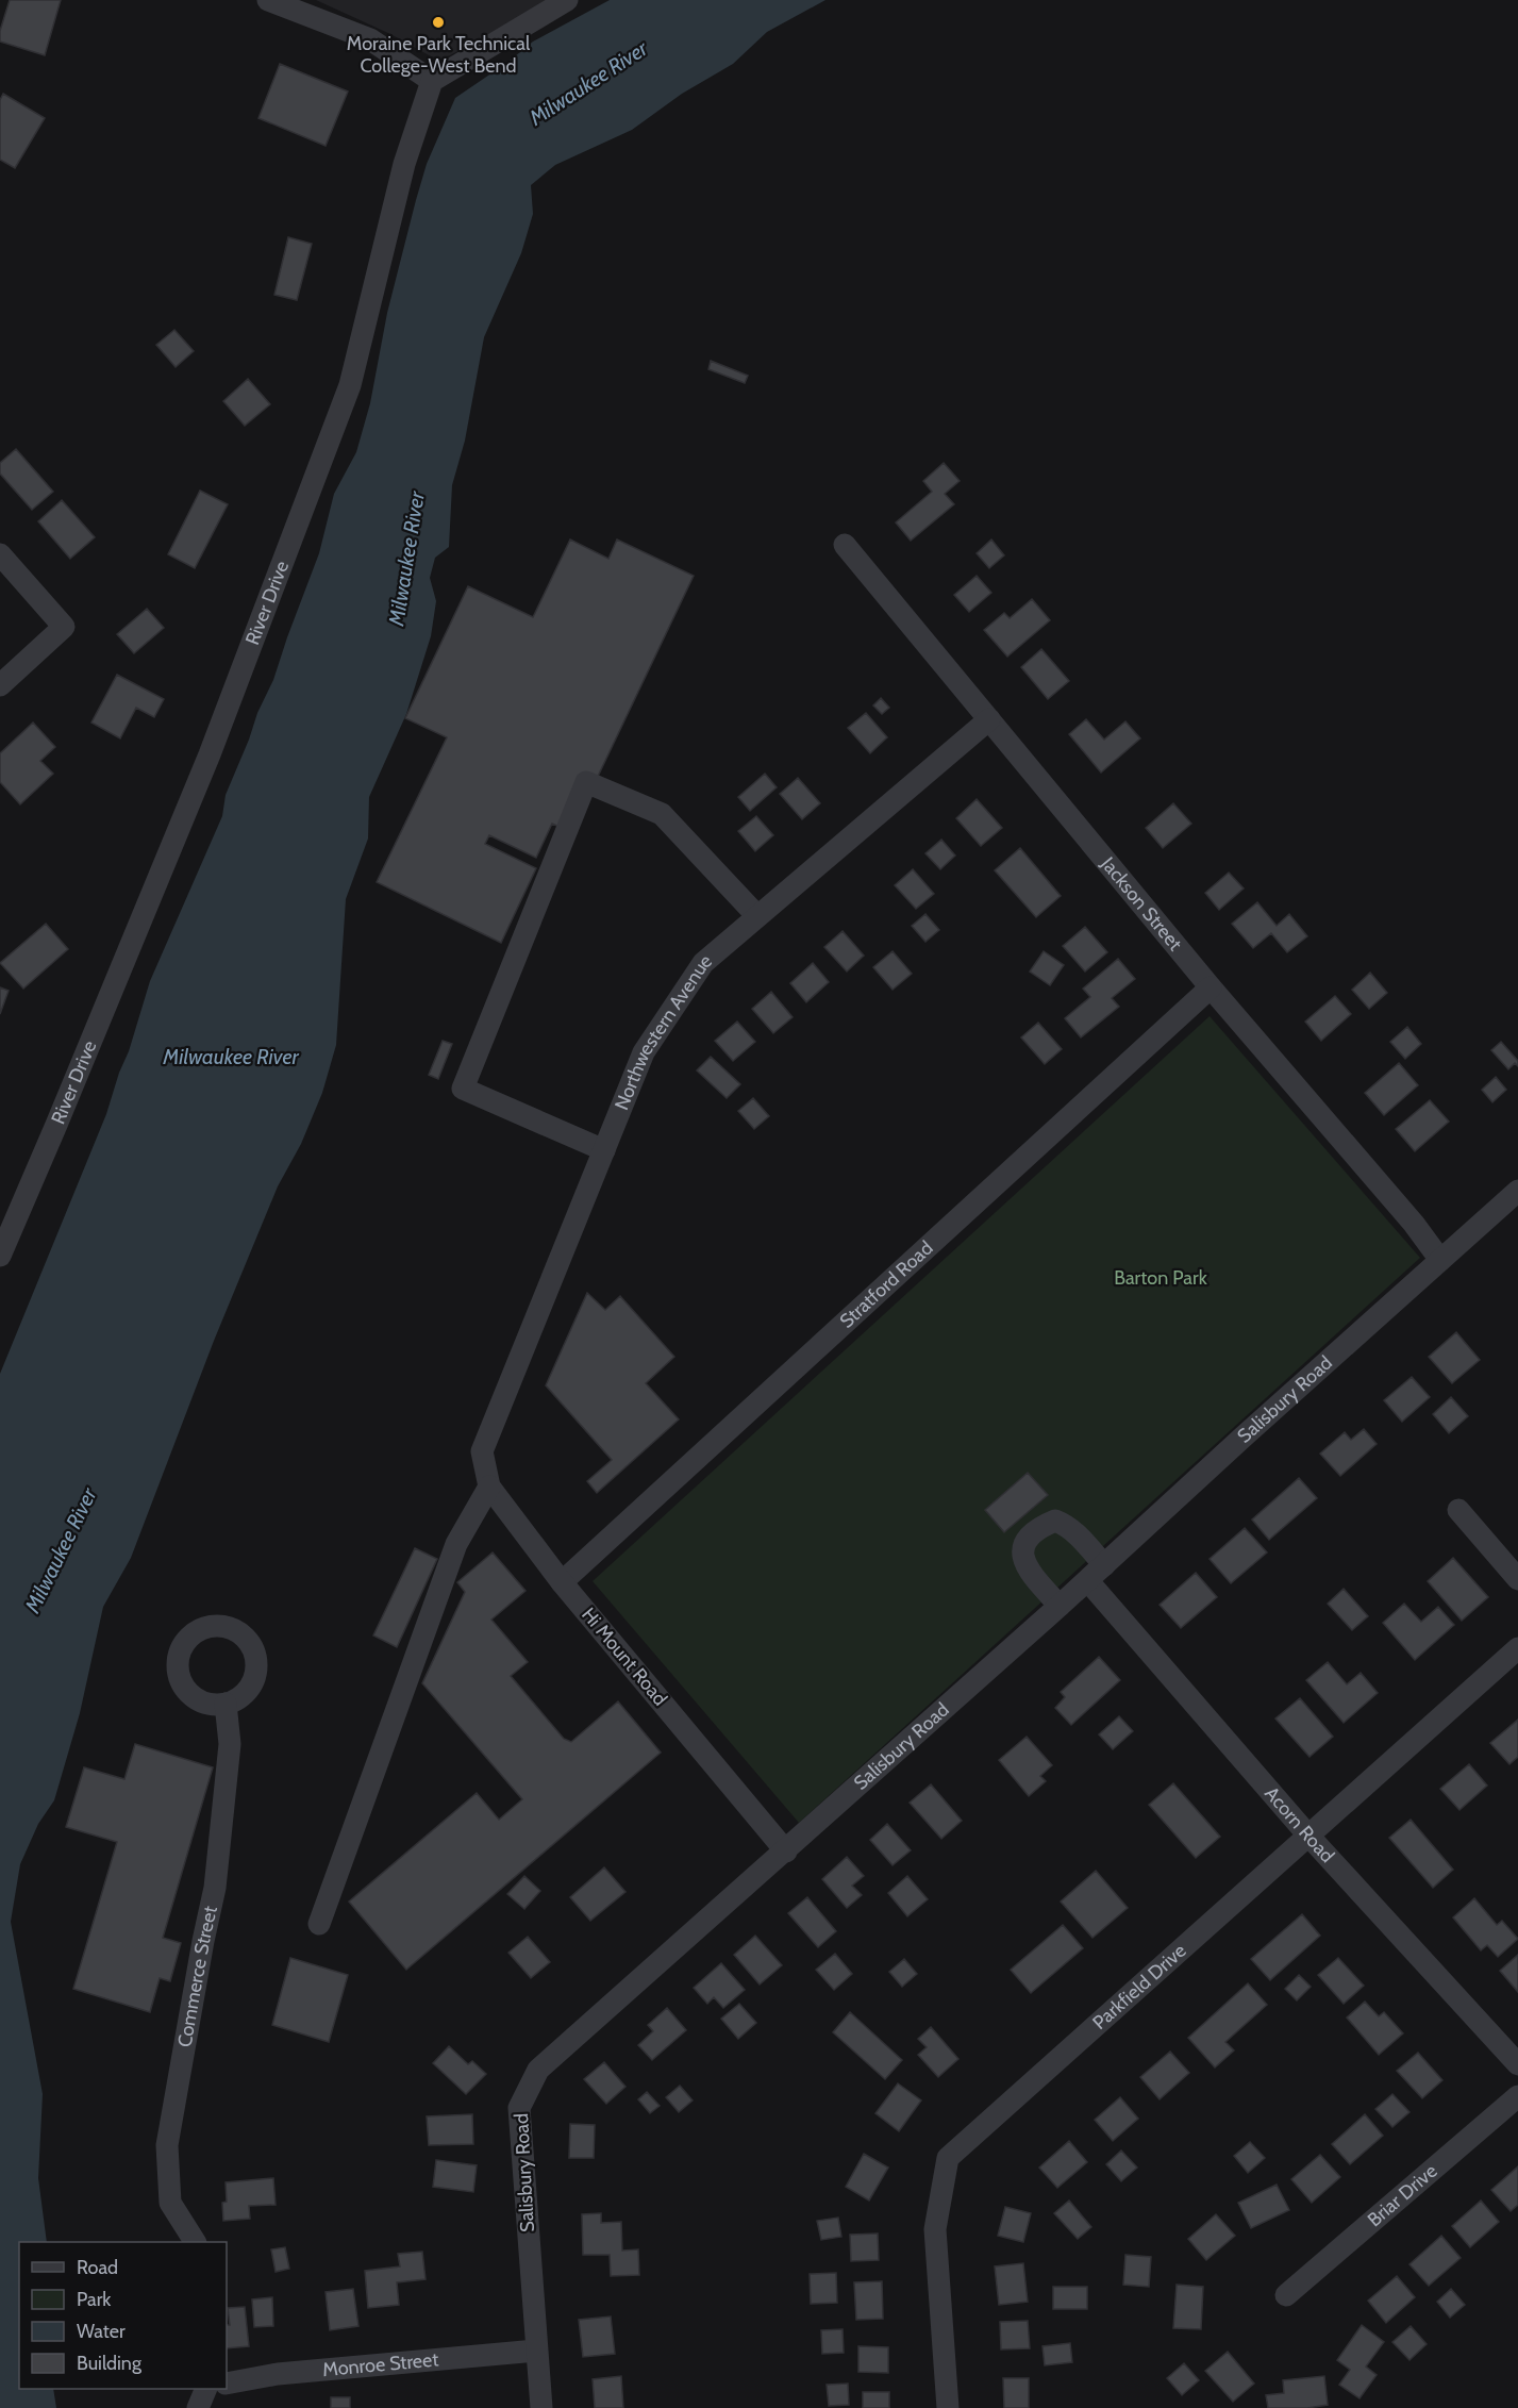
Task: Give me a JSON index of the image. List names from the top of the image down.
{
  "streets": {
    "street": [
      "River Drive",
      "Jackson Street",
      "Northwestern Avenue",
      "Stratford Road",
      "Salisbury Road",
      "Hi Mount Road",
      "Acorn Road",
      "Commerce Street",
      "Parkfield Drive",
      "Briar Drive",
      "Monroe Street"
    ]
  },
  "crossings": [
    ["Jackson Street", "Northwestern Avenue"],
    ["Jackson Street", "Stratford Road"],
    ["Jackson Street", "Salisbury Road"],
    ["Northwestern Avenue", "Hi Mount Road"],
    ["Stratford Road", "Hi Mount Road"],
    ["Salisbury Road", "Hi Mount Road"],
    ["Salisbury Road", "Acorn Road"],
    ["Salisbury Road", "Monroe Street"],
    ["Acorn Road", "Parkfield Drive"]
  ],
  "water": ["Milwaukee River"],
  "parks": ["Barton Park"],
  "places": ["Moraine Park Technical College-West Bend"],
  "legend": [
    "Road",
    "Park",
    "Water",
    "Building"
  ]
}
